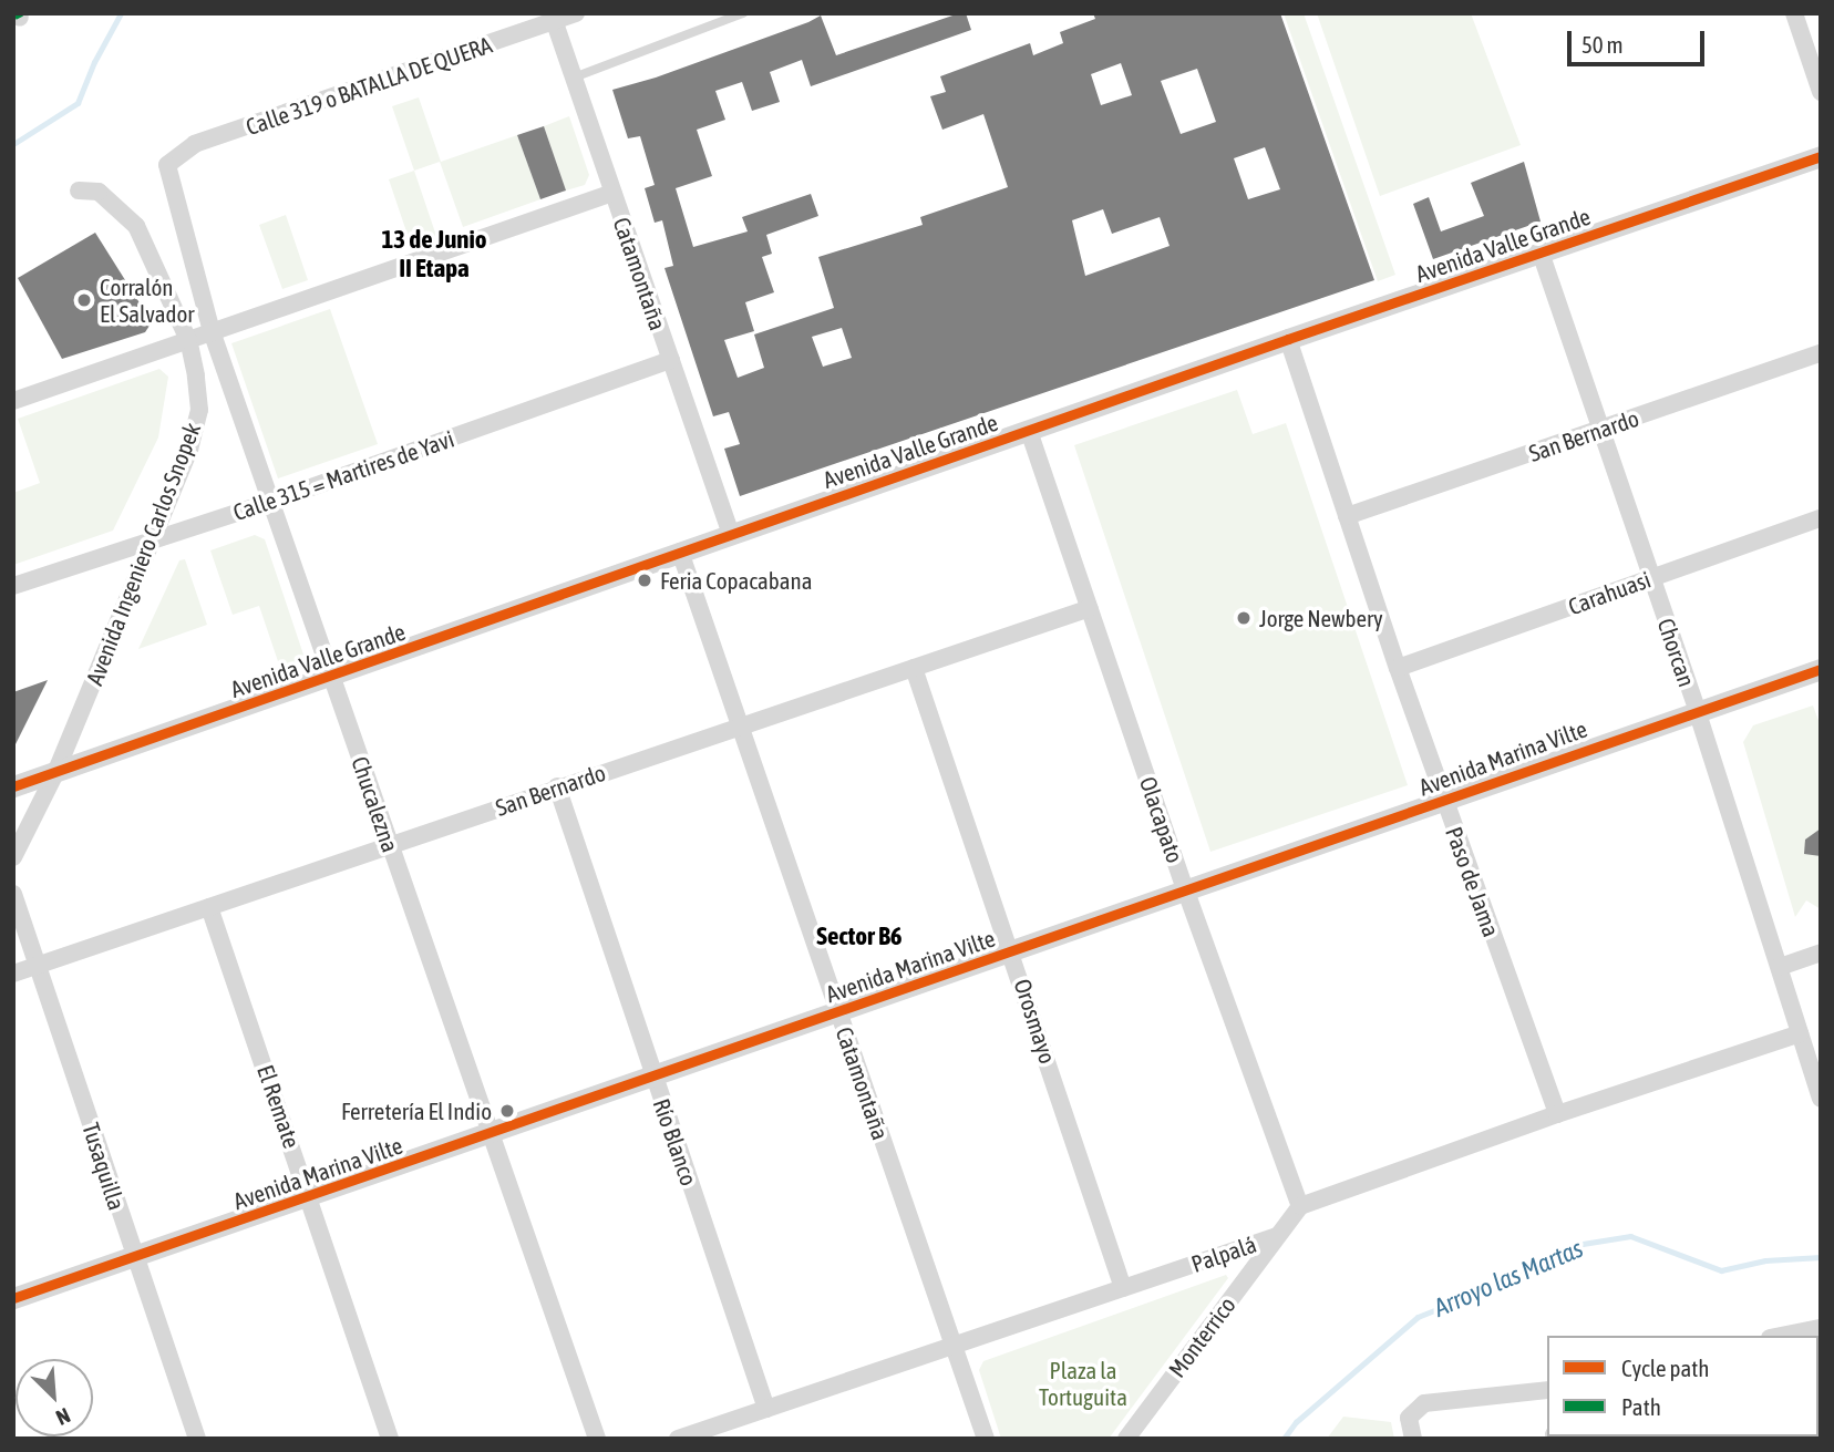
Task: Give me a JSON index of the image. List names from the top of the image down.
{
  "streets": {
    "street": [
      "Calle 319 o BATALLA DE QUERA",
      "Avenida Valle Grande",
      "Catamontaña",
      "San Bernardo",
      "Calle 315 = Martires de Yavi",
      "Avenida Ingeniero Carlos Snopek",
      "Carahuasi",
      "Chorcan",
      "Avenida Marina Vilte",
      "Chucalezna",
      "Olacapato",
      "Paso de Jama",
      "Orosmayo",
      "El Remate",
      "Río Blanco",
      "Tusaquilla",
      "Palpalá",
      "Monterrico"
    ]
  },
  "crossings": [
    ["Calle 319 o BATALLA DE QUERA", "Catamontaña"],
    ["Calle 319 o BATALLA DE QUERA", "Chucalezna"],
    ["Avenida Valle Grande", "Catamontaña"],
    ["Avenida Valle Grande", "Avenida Ingeniero Carlos Snopek"],
    ["Avenida Valle Grande", "Chorcan"],
    ["Avenida Valle Grande", "Chucalezna"],
    ["Avenida Valle Grande", "Olacapato"],
    ["Avenida Valle Grande", "Paso de Jama"],
    ["Catamontaña", "San Bernardo"],
    ["Catamontaña", "Calle 315 = Martires de Yavi"],
    ["Catamontaña", "Avenida Marina Vilte"],
    ["Catamontaña", "Palpalá"],
    ["San Bernardo", "Chorcan"],
    ["San Bernardo", "Chucalezna"],
    ["San Bernardo", "Olacapato"],
    ["San Bernardo", "Paso de Jama"],
    ["San Bernardo", "Orosmayo"],
    ["San Bernardo", "El Remate"],
    ["San Bernardo", "Río Blanco"],
    ["San Bernardo", "Tusaquilla"],
    ["Calle 315 = Martires de Yavi", "Avenida Ingeniero Carlos Snopek"],
    ["Calle 315 = Martires de Yavi", "Chucalezna"],
    ["Carahuasi", "Chorcan"],
    ["Carahuasi", "Paso de Jama"],
    ["Chorcan", "Avenida Marina Vilte"],
    ["Avenida Marina Vilte", "Chucalezna"],
    ["Avenida Marina Vilte", "Olacapato"],
    ["Avenida Marina Vilte", "Paso de Jama"],
    ["Avenida Marina Vilte", "Orosmayo"],
    ["Avenida Marina Vilte", "El Remate"],
    ["Avenida Marina Vilte", "Río Blanco"],
    ["Avenida Marina Vilte", "Tusaquilla"],
    ["Olacapato", "Palpalá"],
    ["Orosmayo", "Palpalá"],
    ["Río Blanco", "Palpalá"],
    ["Palpalá", "Monterrico"]
  ],
  "districts": ["13 de Junio II Etapa", "Sector B6"],
  "water": ["Arroyo las Martas"],
  "parks": ["Plaza la Tortuguita"],
  "places": [
    "Corralón El Salvador",
    "Feria Copacabana",
    "Jorge Newbery",
    "Ferretería El Indio"
  ],
  "legend": ["Cycle path", "Path"],
  "scale_bar": "50 m",
  "north": "bottom right"
}
